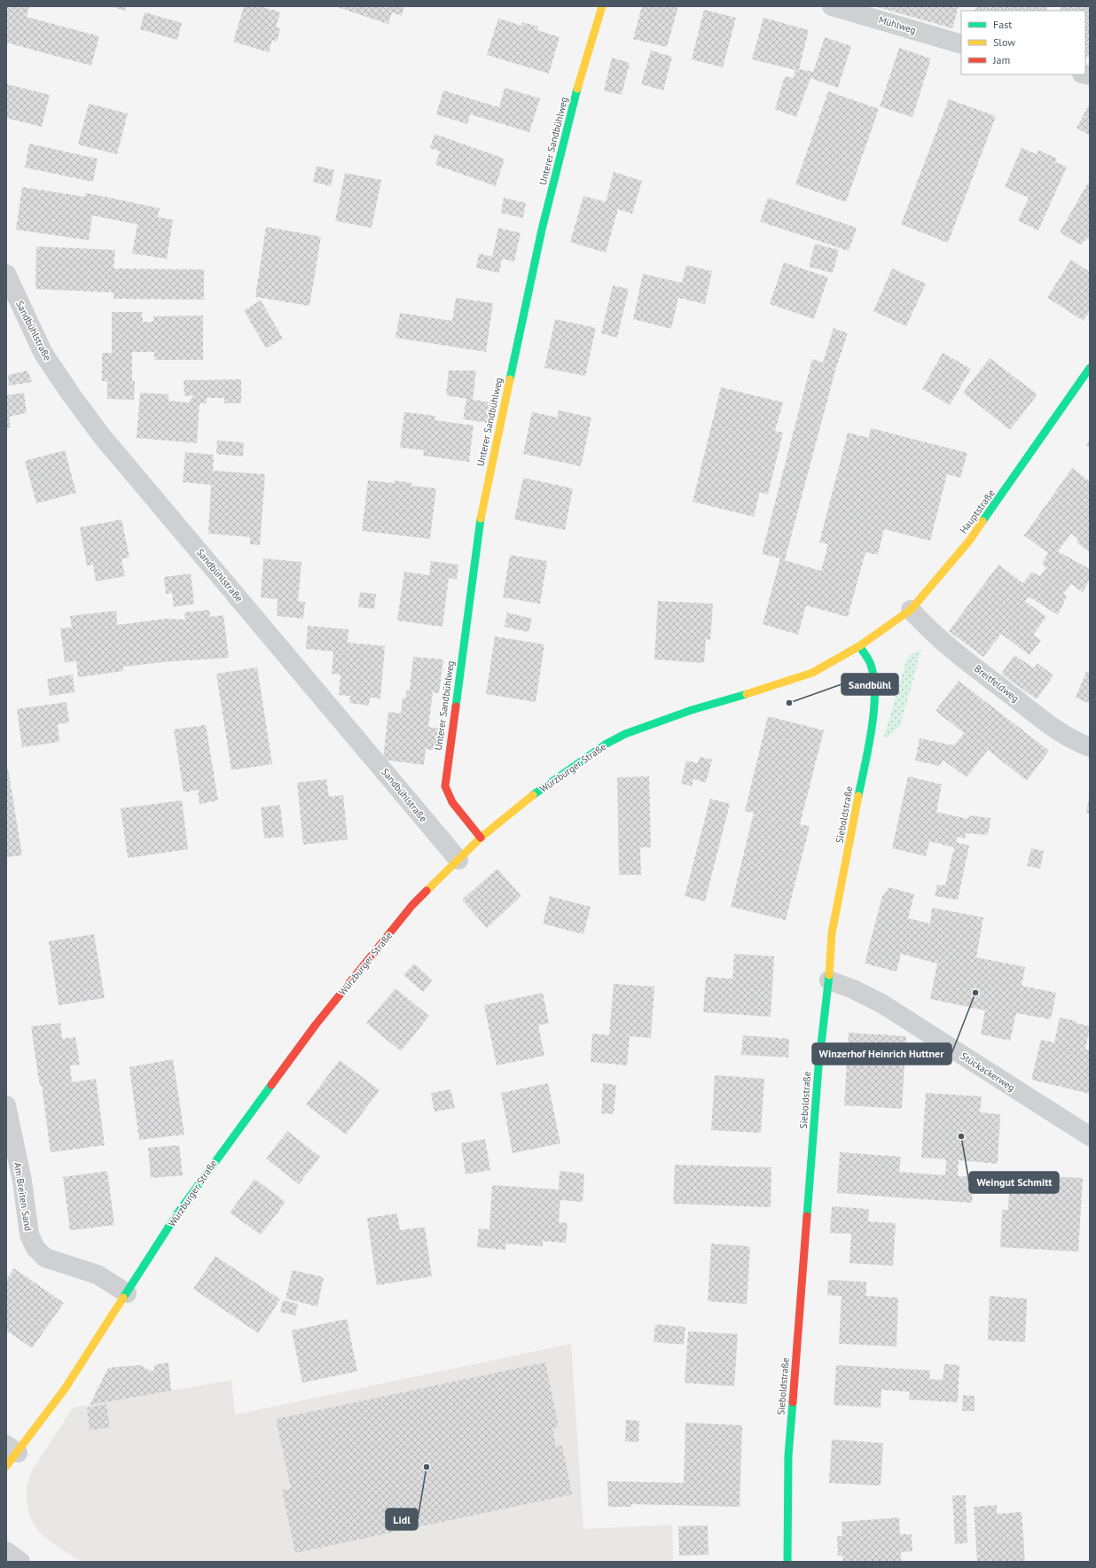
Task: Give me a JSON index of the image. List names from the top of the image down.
{
  "streets": {
    "street": [
      "Mühlweg",
      "Unterer Sandbühlweg",
      "Sandbühlstraße",
      "Hauptstraße",
      "Breitfeldweg",
      "Würzburger Straße",
      "Sieboldstraße",
      "Stückackerweg",
      "Am Breiten Sand"
    ]
  },
  "crossings": [
    ["Unterer Sandbühlweg", "Würzburger Straße"],
    ["Sandbühlstraße", "Würzburger Straße"],
    ["Hauptstraße", "Breitfeldweg"],
    ["Hauptstraße", "Würzburger Straße"],
    ["Hauptstraße", "Sieboldstraße"],
    ["Würzburger Straße", "Sieboldstraße"],
    ["Würzburger Straße", "Am Breiten Sand"],
    ["Sieboldstraße", "Stückackerweg"]
  ],
  "places": [
    "Sandbühl",
    "Winzerhof Heinrich Huttner",
    "Weingut Schmitt",
    "Lidl"
  ],
  "legend": ["Fast", "Slow", "Jam"]
}
